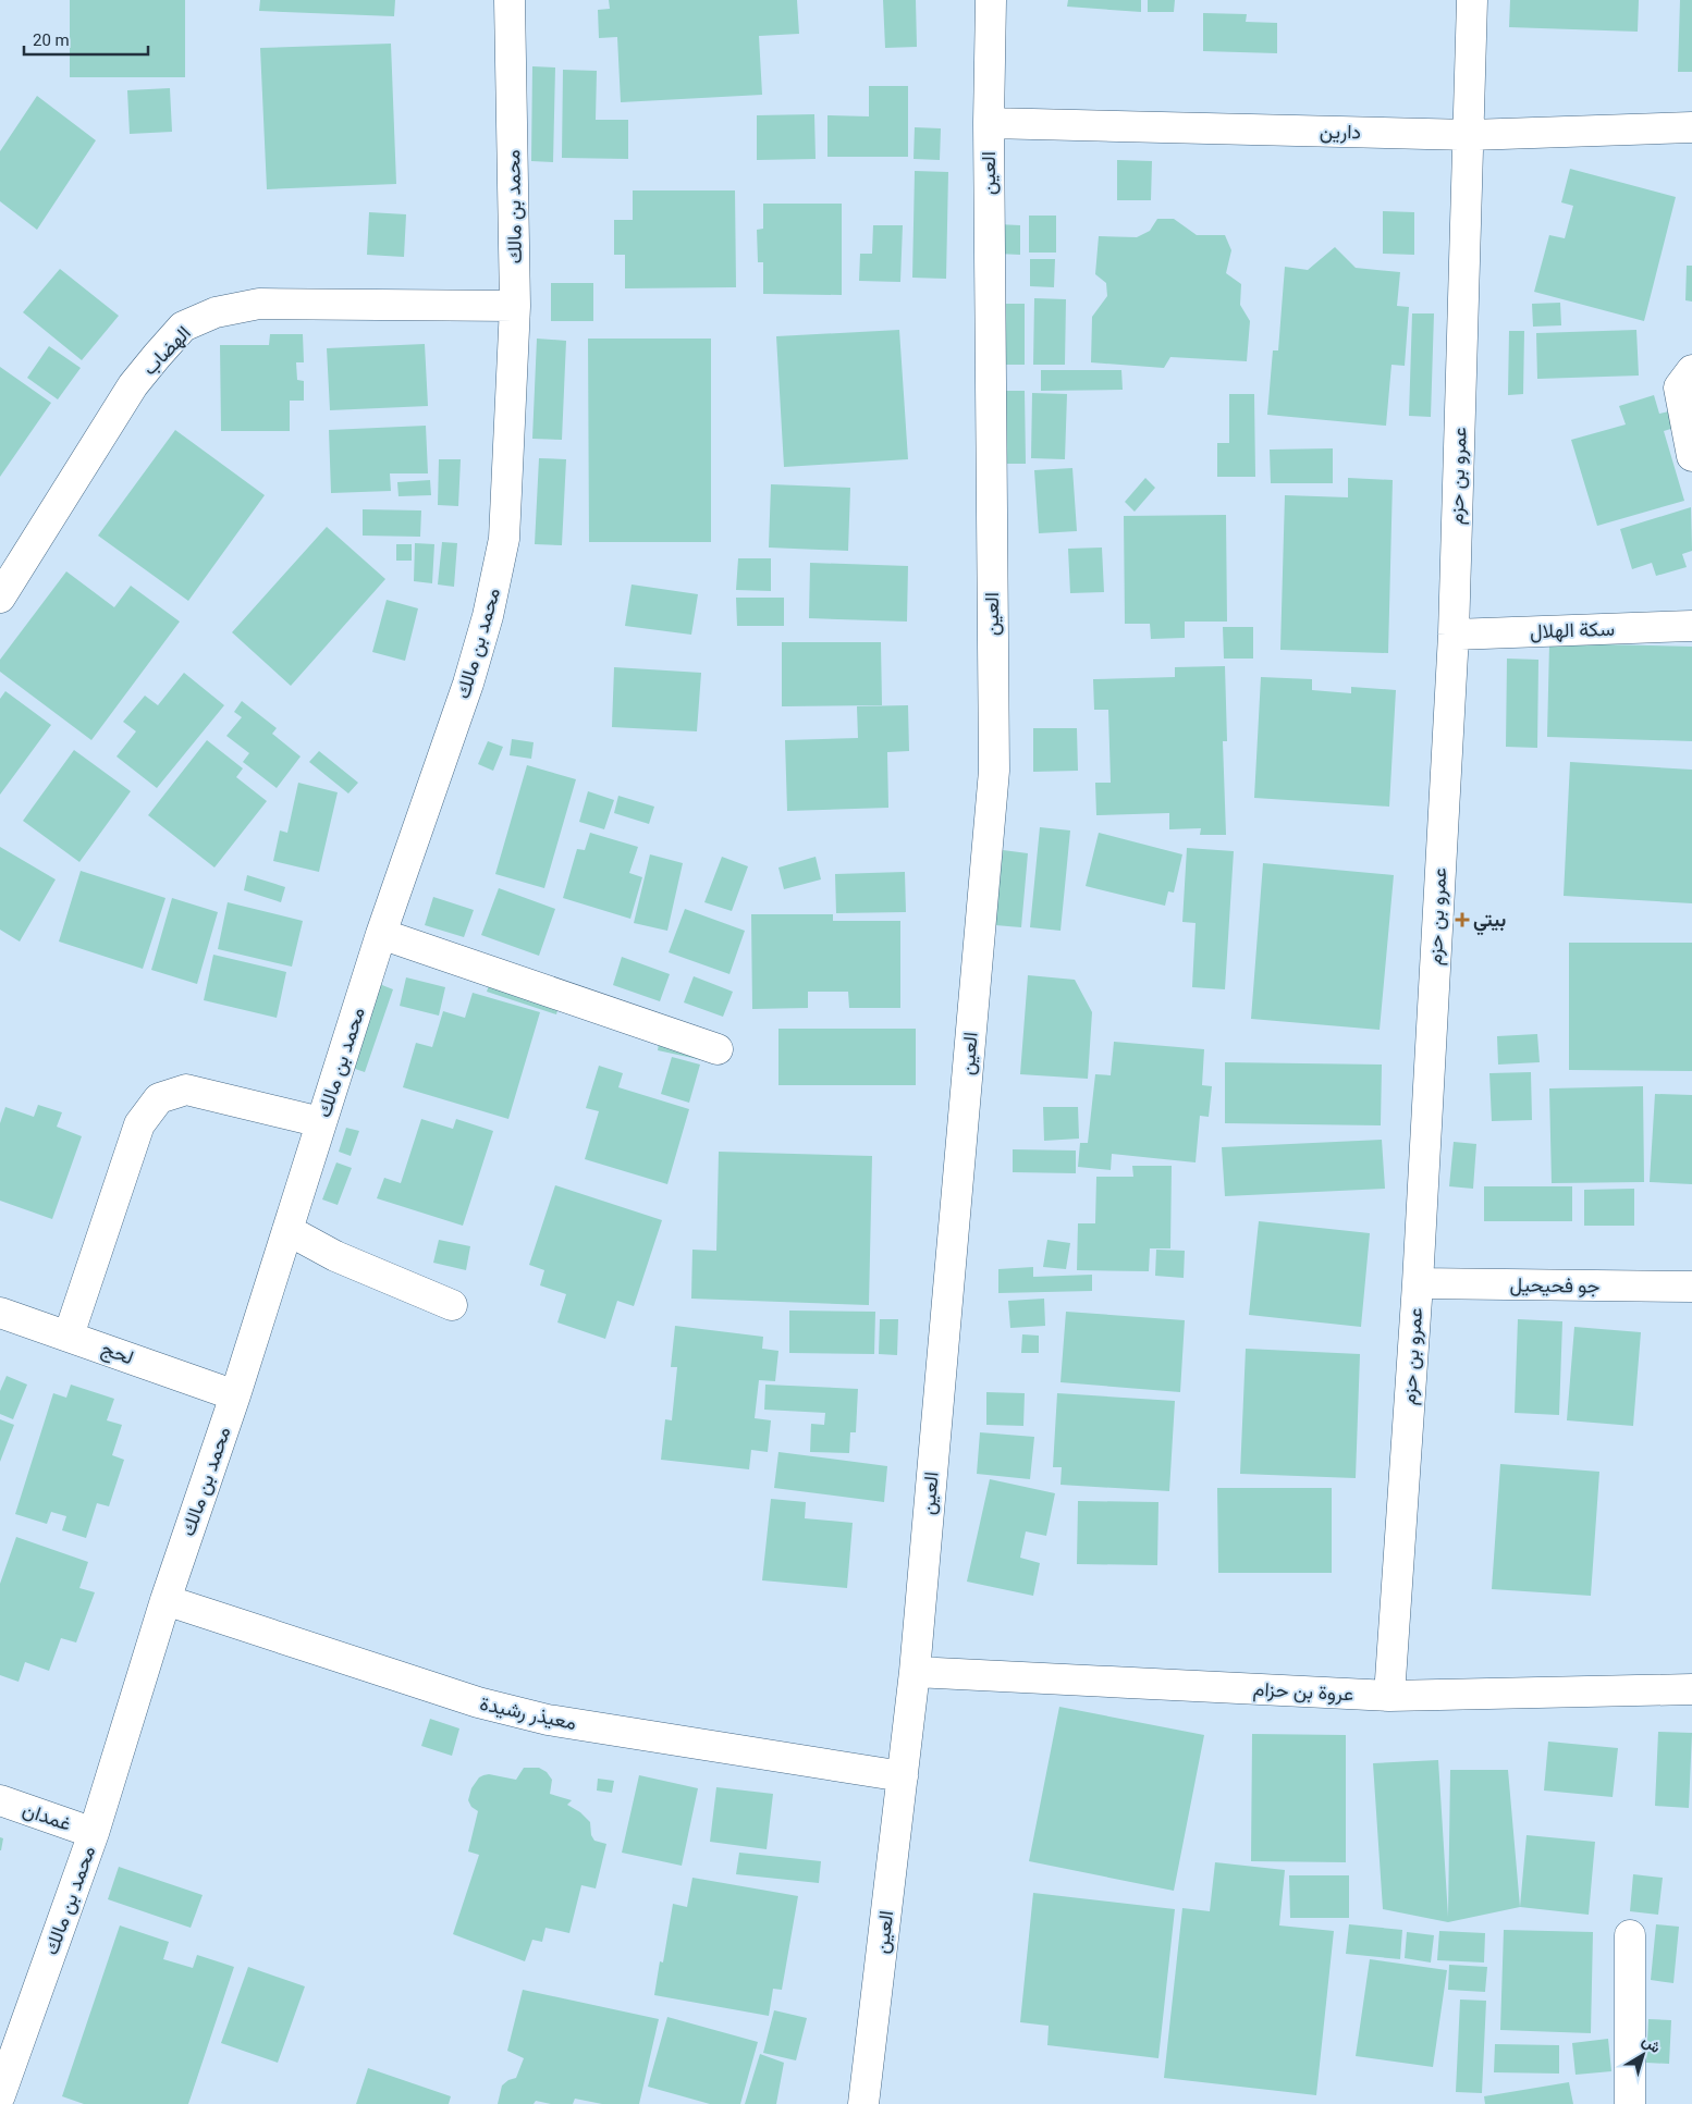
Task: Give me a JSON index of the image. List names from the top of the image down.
{
  "streets": {
    "street": [
      "دارين",
      "العين",
      "محمد بن مالك",
      "الهضاب",
      "عمرو بن حزم",
      "سكة الهلال",
      "جو فحيحيل",
      "لحج",
      "عروة بن حزام",
      "معيذر رشيدة",
      "غمدان"
    ]
  },
  "crossings": [
    ["دارين", "العين"],
    ["دارين", "عمرو بن حزم"],
    ["العين", "عروة بن حزام"],
    ["العين", "معيذر رشيدة"],
    ["محمد بن مالك", "الهضاب"],
    ["محمد بن مالك", "لحج"],
    ["محمد بن مالك", "معيذر رشيدة"],
    ["محمد بن مالك", "غمدان"],
    ["عمرو بن حزم", "سكة الهلال"],
    ["عمرو بن حزم", "جو فحيحيل"],
    ["عمرو بن حزم", "عروة بن حزام"]
  ],
  "places": {
    "health": ["بيتي"]
  },
  "scale_bar": "20 m",
  "north": "top right"
}
